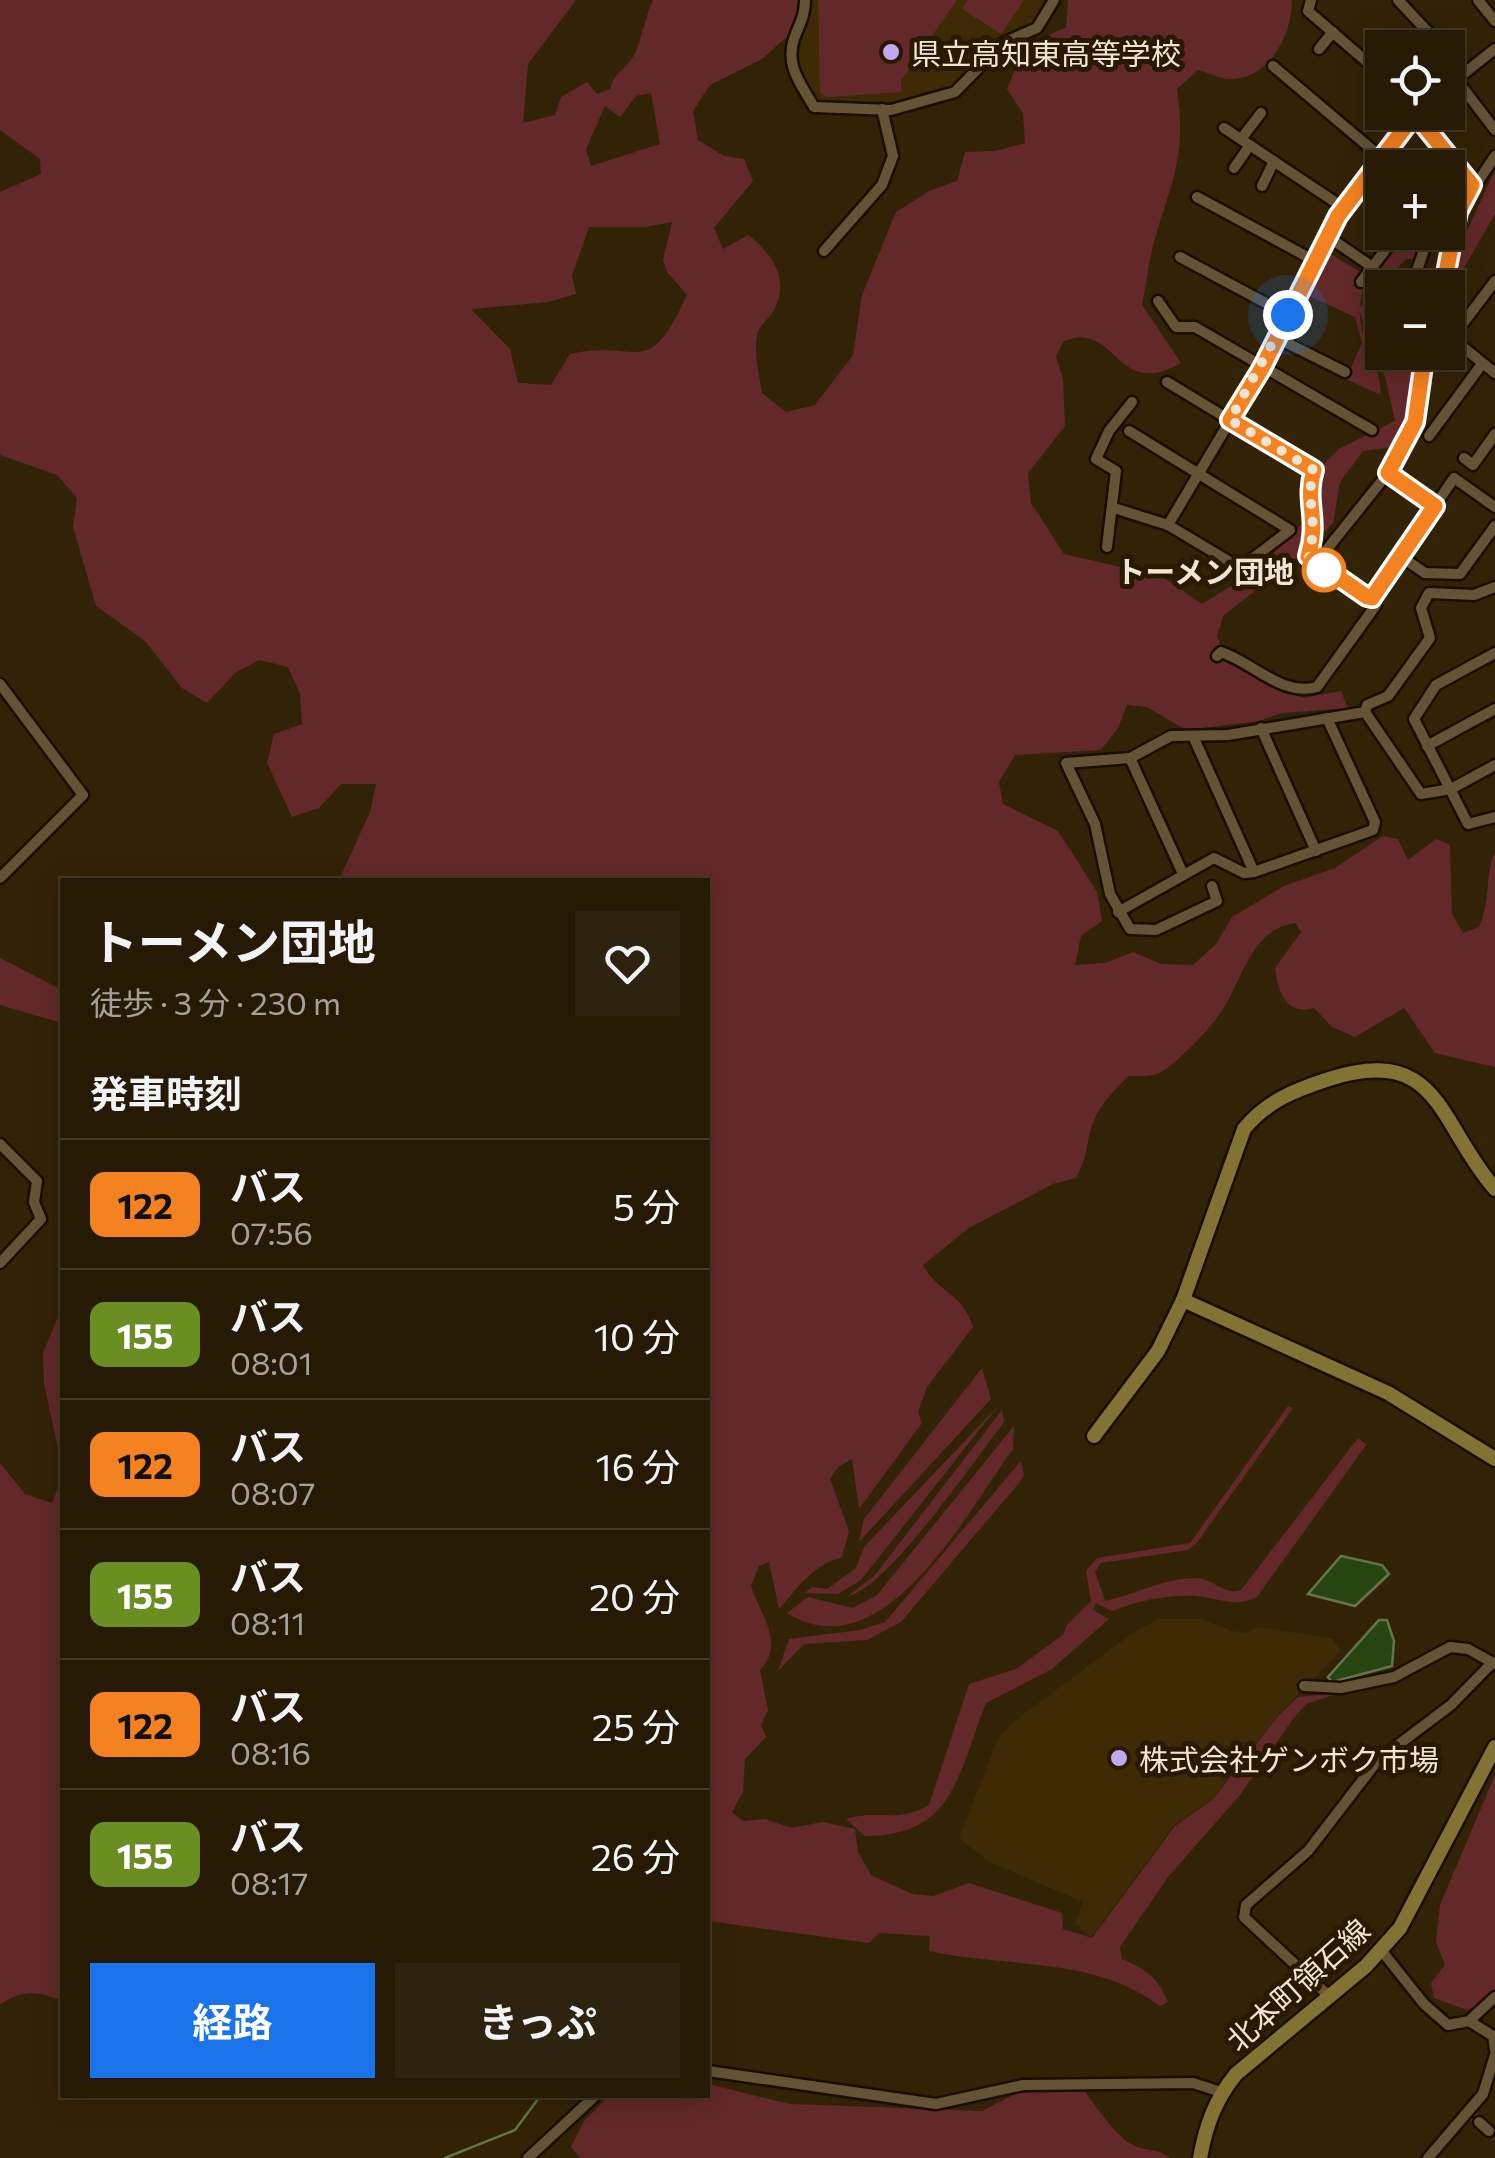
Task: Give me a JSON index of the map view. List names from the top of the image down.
{
  "streets": {
    "street": ["北本町領石線"]
  },
  "places": ["県立高知東高等学校", "トーメン団地", "株式会社ゲンボク市場"],
  "lines": ["bus line 122"],
  "page": {
    "map_buttons": ["+", "−"],
    "heading": [
      ["トーメン団地", "徒歩 · 3 分 · 230 m"],
      "発車時刻"
    ],
    "list": [
      {
        "mark": "122",
        "name": "バス",
        "note": "07:56",
        "value": "5 分"
      },
      {
        "mark": "155",
        "name": "バス",
        "note": "08:01",
        "value": "10 分"
      },
      {
        "mark": "122",
        "name": "バス",
        "note": "08:07",
        "value": "16 分"
      },
      {
        "mark": "155",
        "name": "バス",
        "note": "08:11",
        "value": "20 分"
      },
      {
        "mark": "122",
        "name": "バス",
        "note": "08:16",
        "value": "25 分"
      },
      {
        "mark": "155",
        "name": "バス",
        "note": "08:17",
        "value": "26 分"
      }
    ],
    "buttons": ["経路", "きっぷ"]
  }
}
